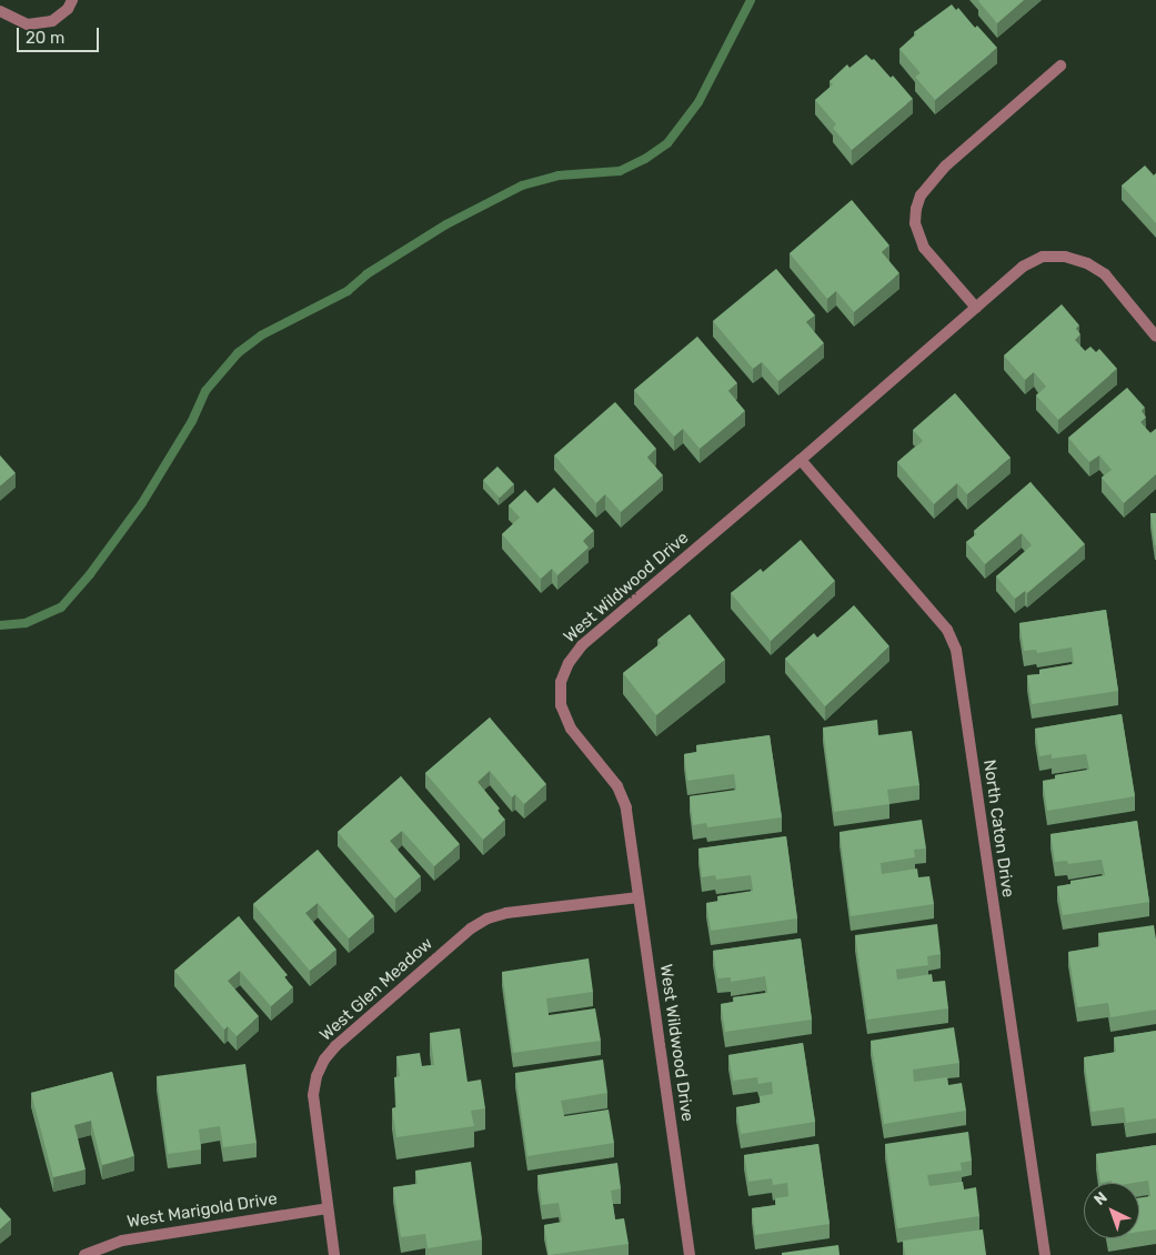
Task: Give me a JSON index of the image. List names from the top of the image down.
{
  "streets": {
    "street": [
      "West Wildwood Drive",
      "North Caton Drive",
      "West Glen Meadow",
      "West Marigold Drive"
    ]
  },
  "crossings": [
    ["West Wildwood Drive", "North Caton Drive"],
    ["West Wildwood Drive", "West Glen Meadow"],
    ["West Glen Meadow", "West Marigold Drive"]
  ],
  "scale_bar": "20 m",
  "north": "top left"
}
